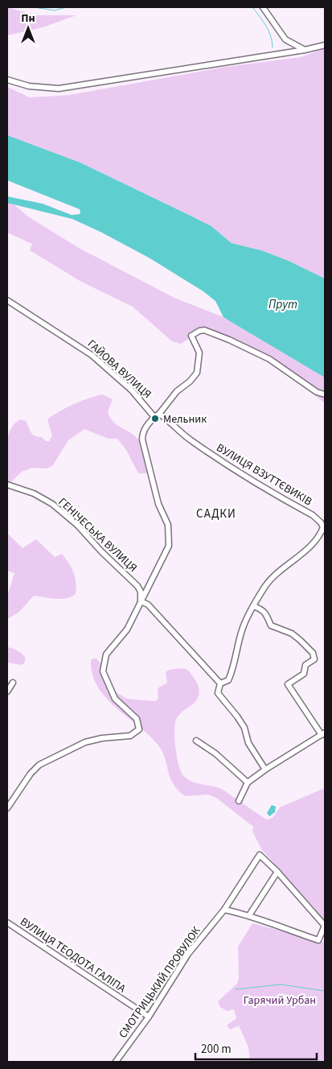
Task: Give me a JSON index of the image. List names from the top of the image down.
{
  "streets": {
    "street": [
      "ГАЙОВА ВУЛИЦЯ",
      "ВУЛИЦЯ ВЗУТТЄВИКІВ",
      "ГЕНІЧЕСЬКА ВУЛИЦЯ",
      "ВУЛИЦЯ ТЕОДОТА ГАЛІПА",
      "СМОТРИЦЬКИЙ ПРОВУЛОК"
    ]
  },
  "crossings": [
    ["ГАЙОВА ВУЛИЦЯ", "ВУЛИЦЯ ВЗУТТЄВИКІВ"],
    ["ВУЛИЦЯ ТЕОДОТА ГАЛІПА", "СМОТРИЦЬКИЙ ПРОВУЛОК"]
  ],
  "districts": ["САДКИ"],
  "water": ["Прут"],
  "parks": ["Гарячий Урбан"],
  "places": ["Мельник"],
  "scale_bar": "200 m",
  "north": "top"
}
